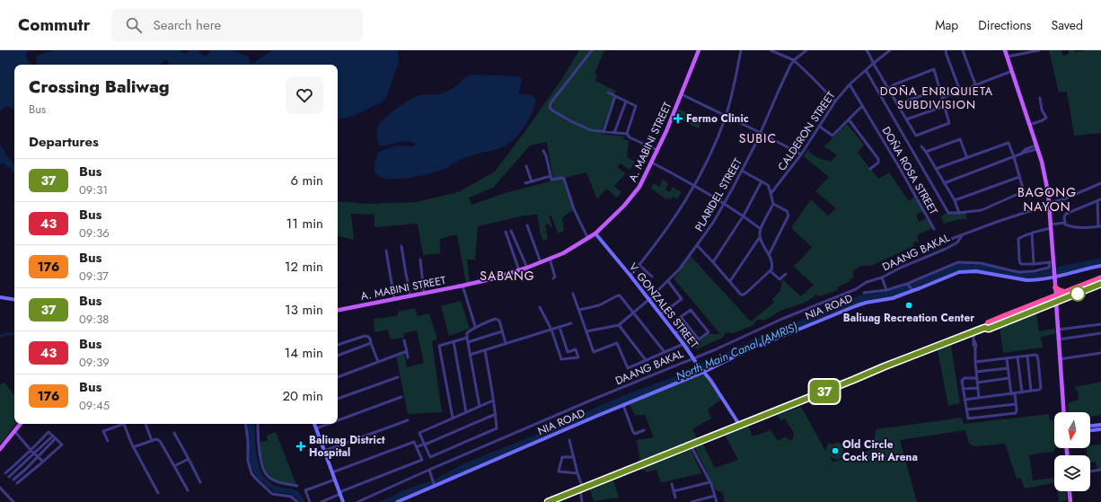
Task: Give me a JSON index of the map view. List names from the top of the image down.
{
  "streets": {
    "main road": ["A. MABINI STREET"],
    "street": [
      "CALDERON STREET",
      "DOÑA ROSA STREET",
      "PLARIDEL STREET",
      "DAANG BAKAL",
      "V. GONZALES STREET",
      "NIA ROAD"
    ]
  },
  "crossings": [
    ["CALDERON STREET", "DOÑA ROSA STREET"],
    ["A. MABINI STREET", "V. GONZALES STREET"],
    ["PLARIDEL STREET", "V. GONZALES STREET"],
    ["DAANG BAKAL", "V. GONZALES STREET"],
    ["V. GONZALES STREET", "NIA ROAD"]
  ],
  "districts": [
    "DOÑA ENRIQUIETA SUBDIVISION",
    "SUBIC",
    "BAGONG NAYON",
    "SABANG"
  ],
  "water": ["North Main Canal (AMRIS)"],
  "places": {
    "health": ["Fermo Clinic", "Baliuag District Hospital"],
    "other": ["Baliuag Recreation Center", "Old Circle Cock Pit Arena"]
  },
  "lines": ["bus line 37"],
  "north": "bottom",
  "page": {
    "header": "Commutr",
    "search": "Search here",
    "nav": ["Map", "Directions", "Saved"],
    "on_map": "37",
    "heading": [
      ["Crossing Baliwag", "Bus"],
      "Departures"
    ],
    "list": [
      {
        "mark": "37",
        "name": "Bus",
        "note": "09:31",
        "value": "6 min"
      },
      {
        "mark": "43",
        "name": "Bus",
        "note": "09:36",
        "value": "11 min"
      },
      {
        "mark": "176",
        "name": "Bus",
        "note": "09:37",
        "value": "12 min"
      },
      {
        "mark": "37",
        "name": "Bus",
        "note": "09:38",
        "value": "13 min"
      },
      {
        "mark": "43",
        "name": "Bus",
        "note": "09:39",
        "value": "14 min"
      },
      {
        "mark": "176",
        "name": "Bus",
        "note": "09:45",
        "value": "20 min"
      }
    ]
  }
}
